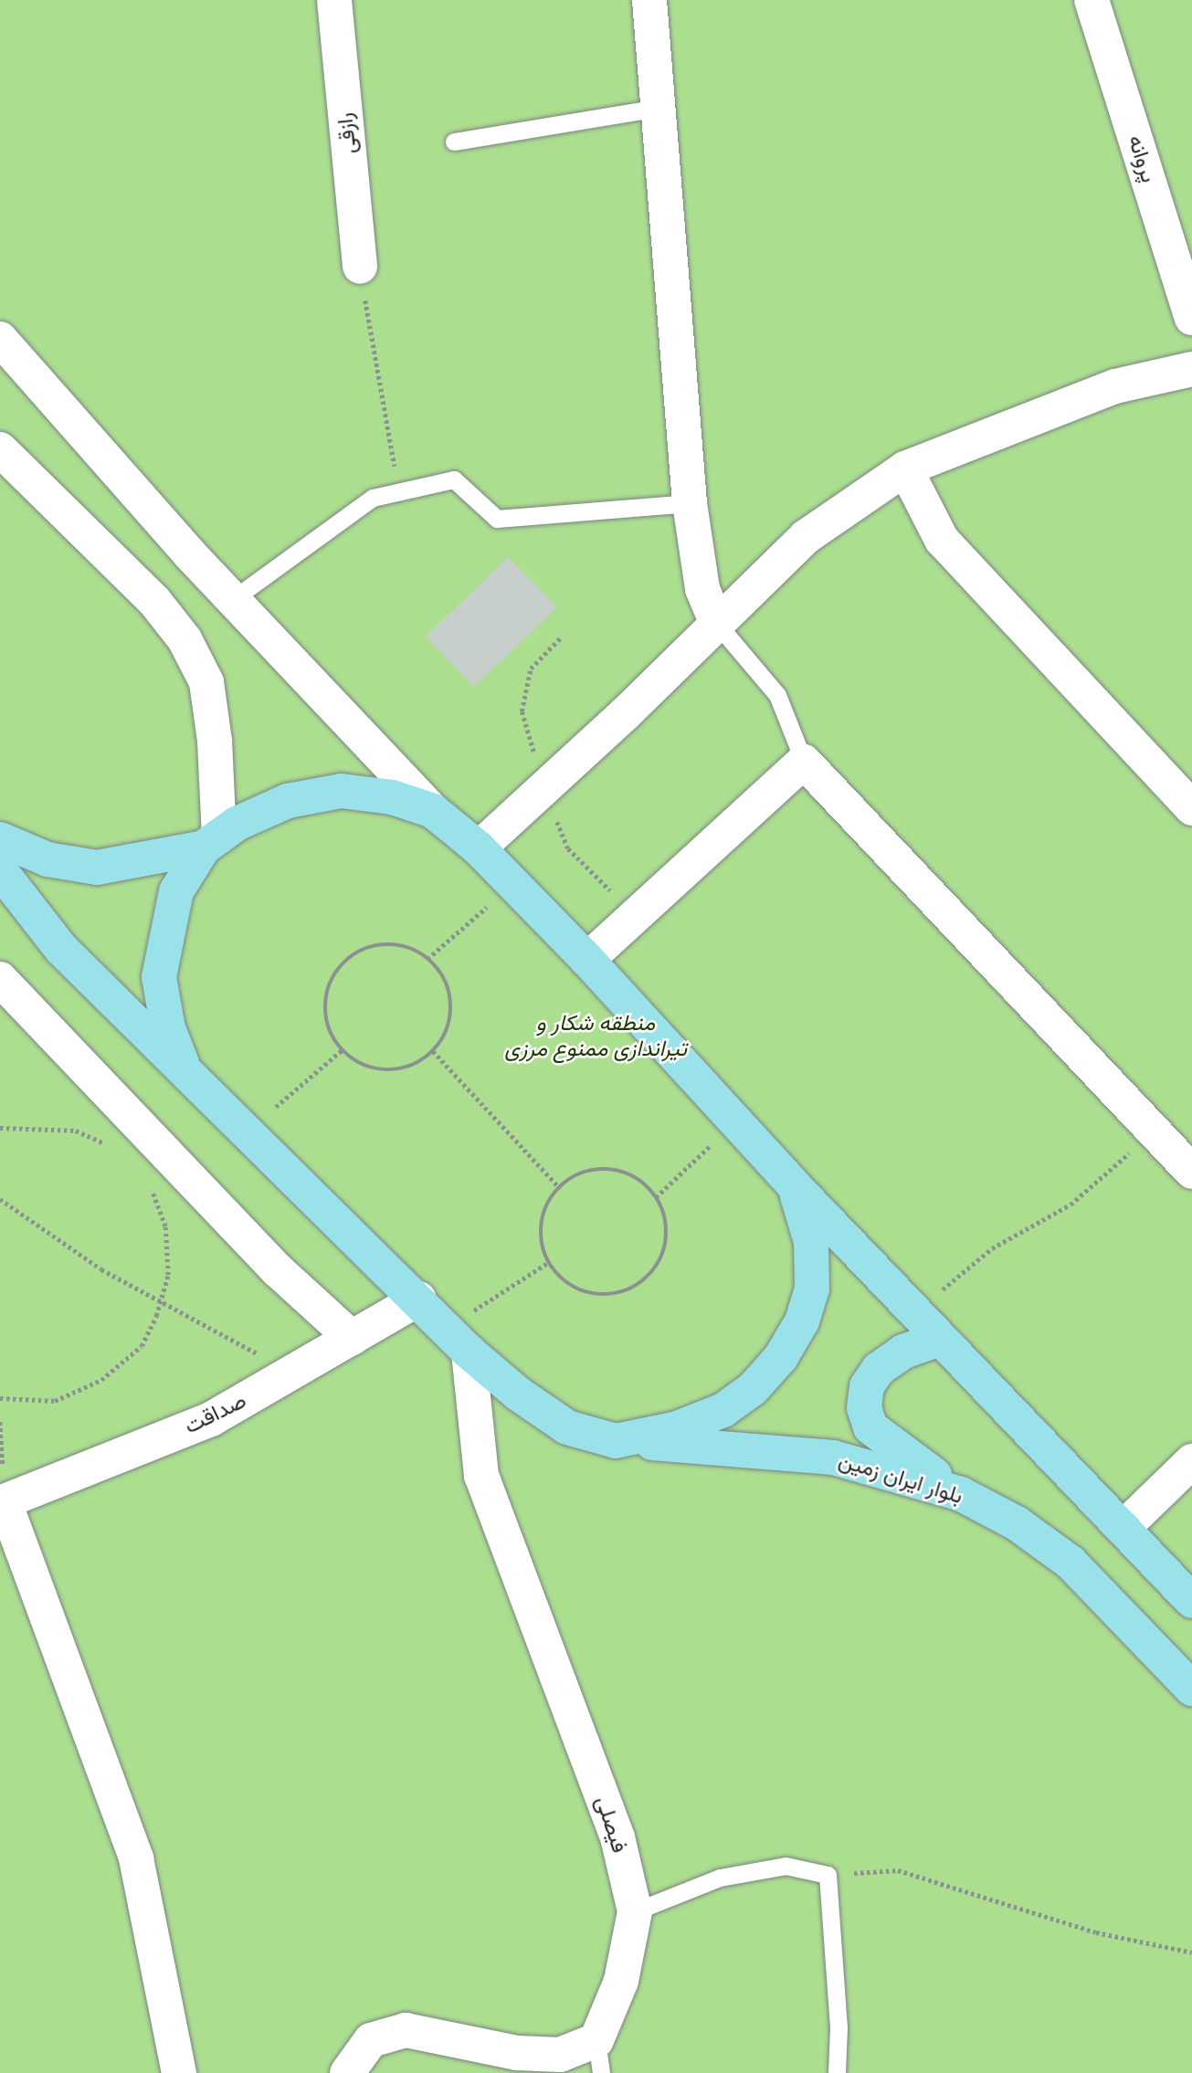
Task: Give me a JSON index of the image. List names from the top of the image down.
{
  "streets": {
    "main road": ["بلوار ایران زمین"],
    "street": [
      "رازقی",
      "پروانه",
      "صداقت",
      "فیصلی"
    ]
  },
  "crossings": [
    ["صداقت", "بلوار ایران زمین"],
    ["بلوار ایران زمین", "فیصلی"]
  ],
  "parks": ["منطقه شکار و تیراندازی ممنوع مرزی"]
}
